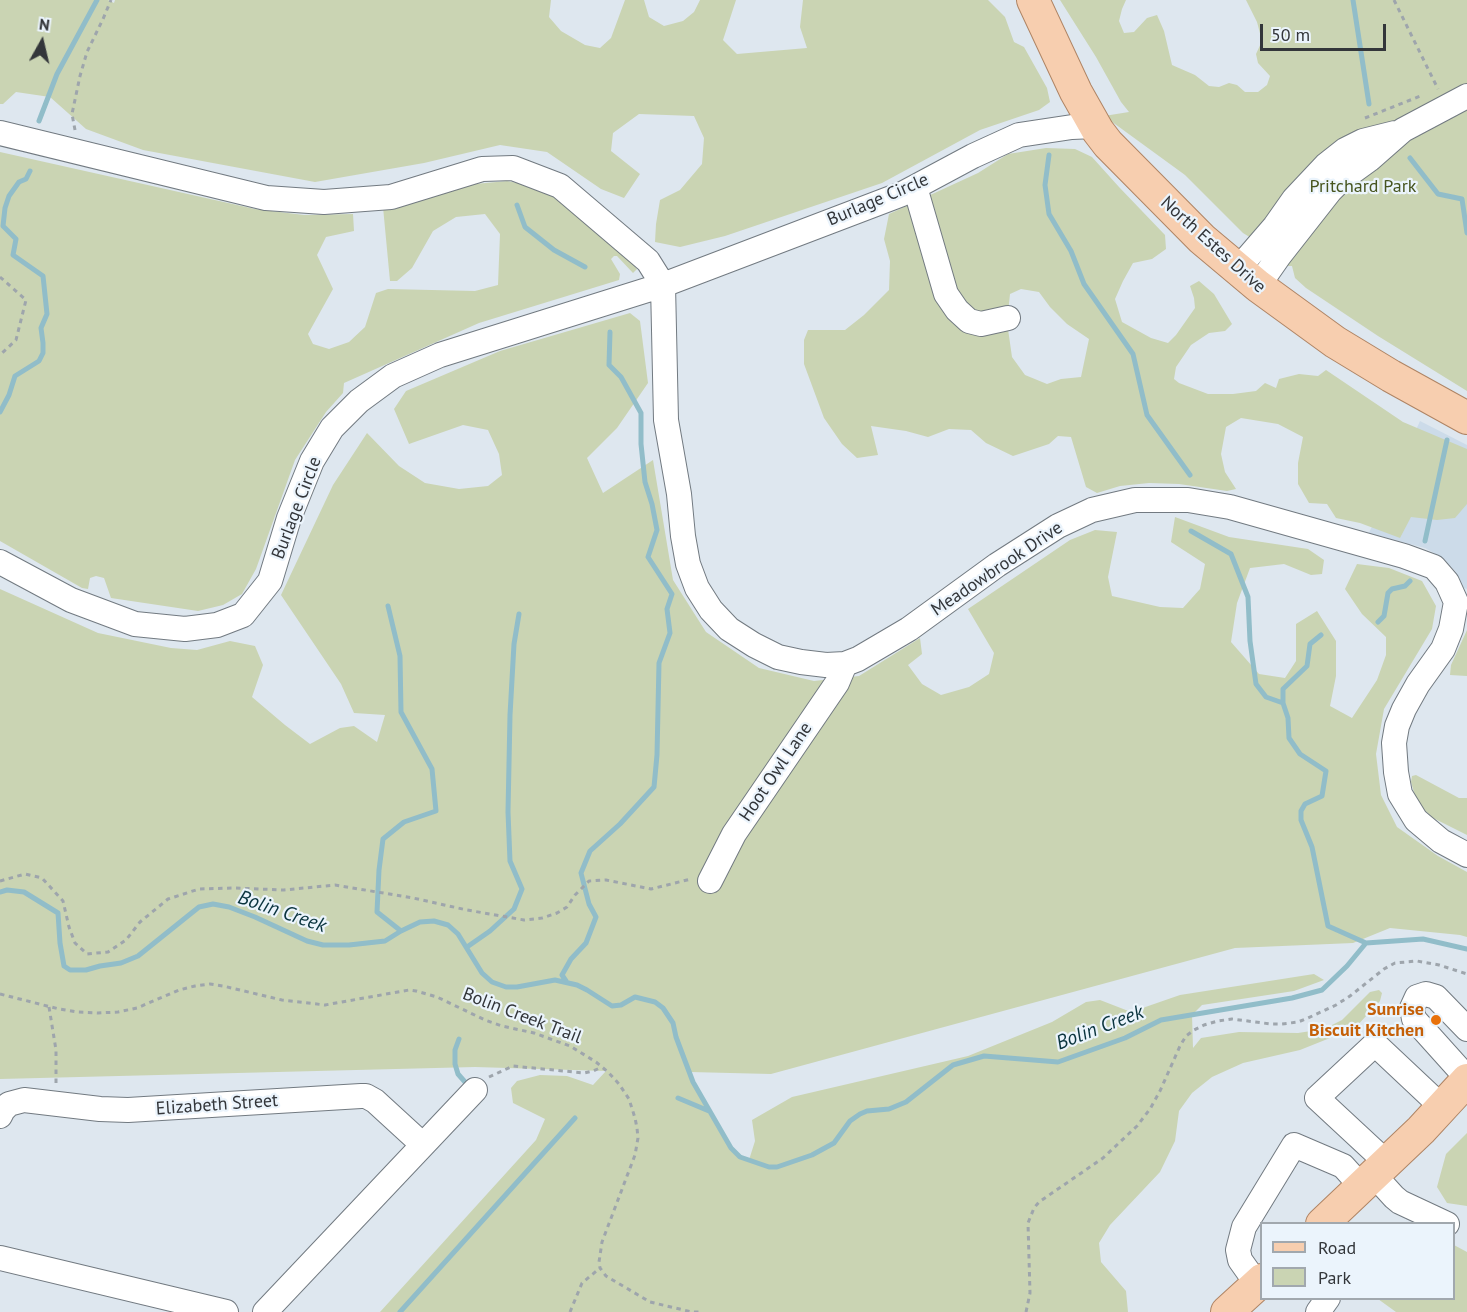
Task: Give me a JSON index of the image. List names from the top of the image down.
{
  "streets": {
    "main road": ["North Estes Drive"],
    "street": [
      "Burlage Circle",
      "Meadowbrook Drive",
      "Hoot Owl Lane",
      "Elizabeth Street"
    ],
    "path": ["Bolin Creek Trail"]
  },
  "crossings": [
    ["Burlage Circle", "North Estes Drive"],
    ["Burlage Circle", "Meadowbrook Drive"],
    ["Meadowbrook Drive", "Hoot Owl Lane"]
  ],
  "water": ["Bolin Creek"],
  "parks": ["Pritchard Park"],
  "places": ["Sunrise Biscuit Kitchen"],
  "legend": ["Road", "Park"],
  "scale_bar": "50 m",
  "north": "top"
}
